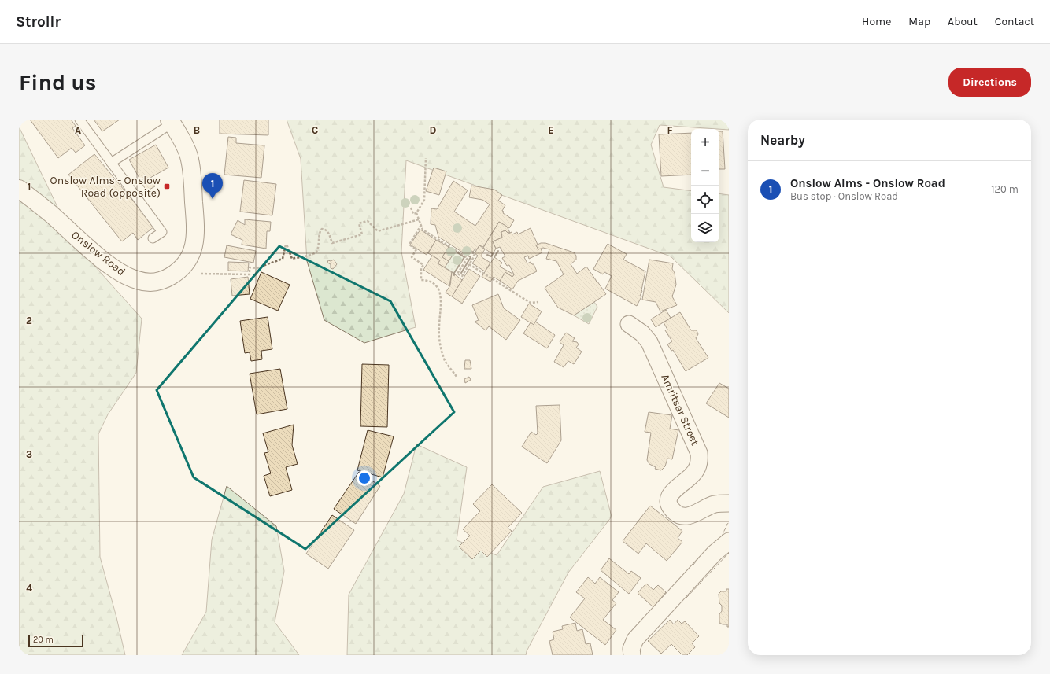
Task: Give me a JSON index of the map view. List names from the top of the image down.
{
  "streets": {
    "main road": ["Onslow Road"],
    "street": ["Amritsar Street"]
  },
  "places": {
    "transit": ["Onslow Alms - Onslow Road (opposite)"]
  },
  "scale_bar": "20 m",
  "page": {
    "header": "Strollr",
    "nav": [
      "Home",
      "Map",
      "About",
      "Contact"
    ],
    "buttons": "Directions",
    "title": "Find us",
    "heading": "Nearby",
    "map_buttons": ["+", "−"],
    "list": [
      {
        "mark": "1",
        "name": "Onslow Alms - Onslow Road",
        "note": "Bus stop · Onslow Road",
        "value": "120 m"
      }
    ],
    "pins": "1",
    "scale": "20 m"
  },
  "grid": {
    "columns": [
      "A",
      "B",
      "C",
      "D",
      "E",
      "F"
    ],
    "rows": [
      "1",
      "2",
      "3",
      "4"
    ]
  }
}
